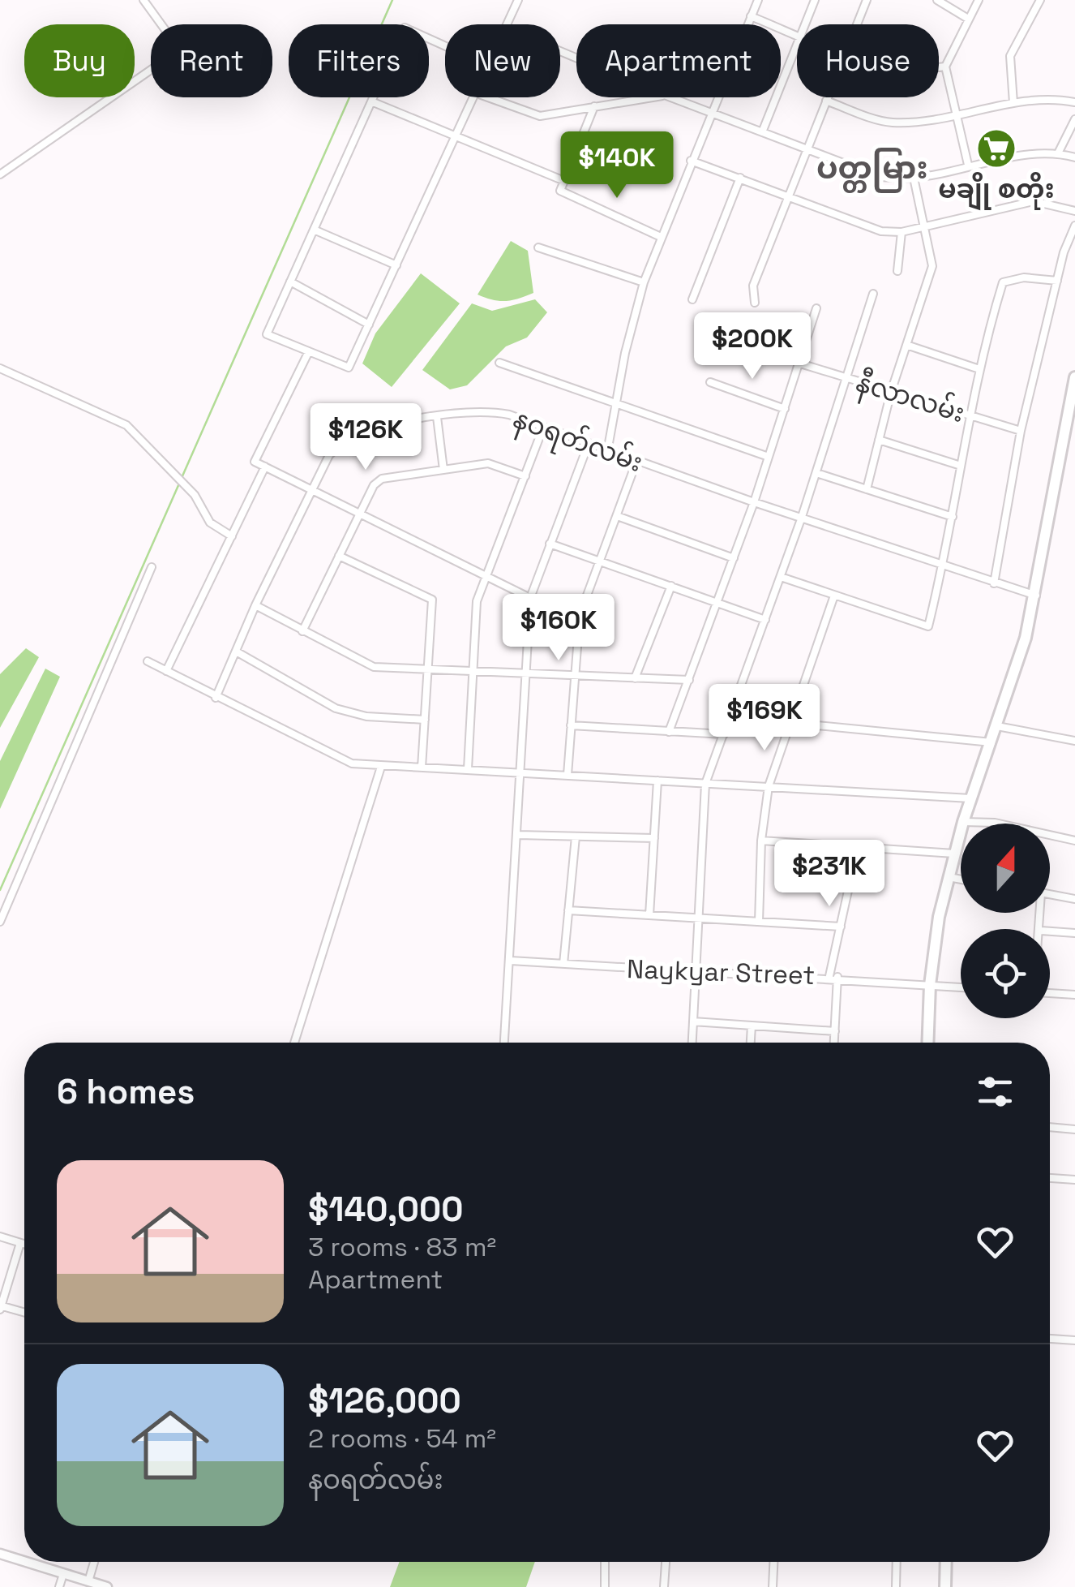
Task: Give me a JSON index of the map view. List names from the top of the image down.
{
  "streets": {
    "street": ["နီလာလမ်း", "နဝရတ်လမ်း", "Naykyar Street"]
  },
  "districts": ["ပတ္တမြား"],
  "places": {
    "supermarket": ["မချို စတိုး"]
  },
  "north": "top",
  "page": {
    "chip": [
      "Buy",
      "Rent",
      "Filters",
      "New",
      "Apartment",
      "House"
    ],
    "price": [
      "$140K",
      "$200K",
      "$126K",
      "$160K",
      "$169K",
      "$231K"
    ],
    "heading": "6 homes",
    "list": [
      {
        "name": "$140,000",
        "note": "3 rooms · 83 m² · Apartment"
      },
      {
        "name": "$126,000",
        "note": "2 rooms · 54 m² · နဝရတ်လမ်း"
      }
    ]
  }
}
